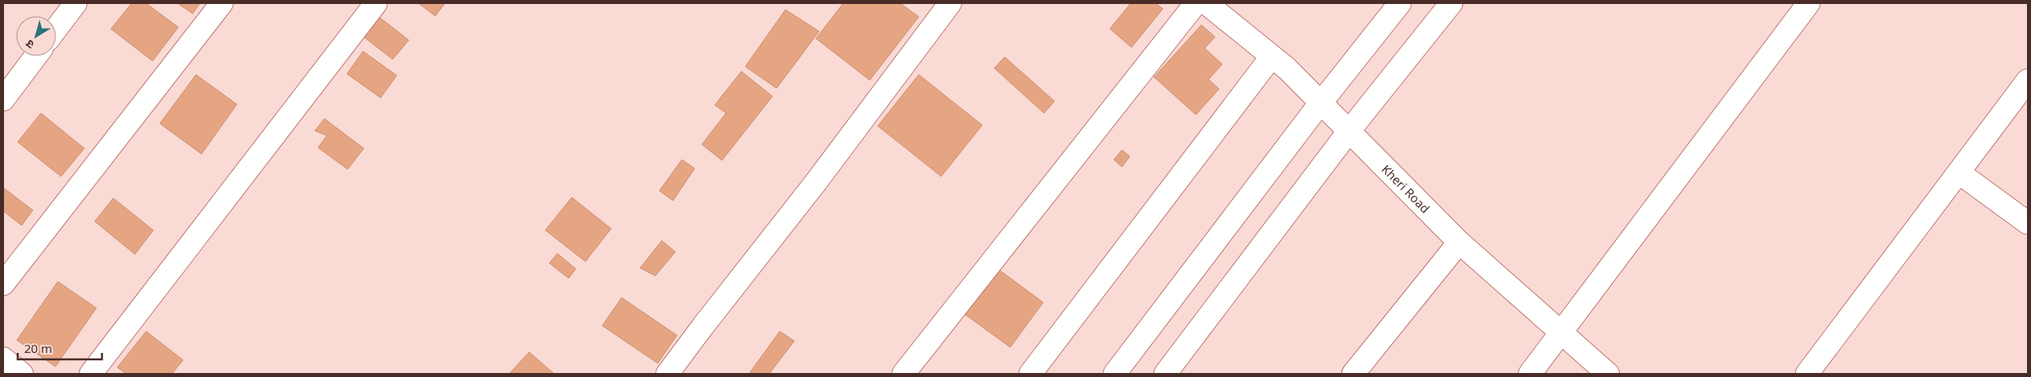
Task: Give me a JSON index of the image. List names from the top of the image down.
{
  "streets": {
    "street": ["Kheri Road"]
  },
  "scale_bar": "20 m",
  "north": "bottom left"
}
